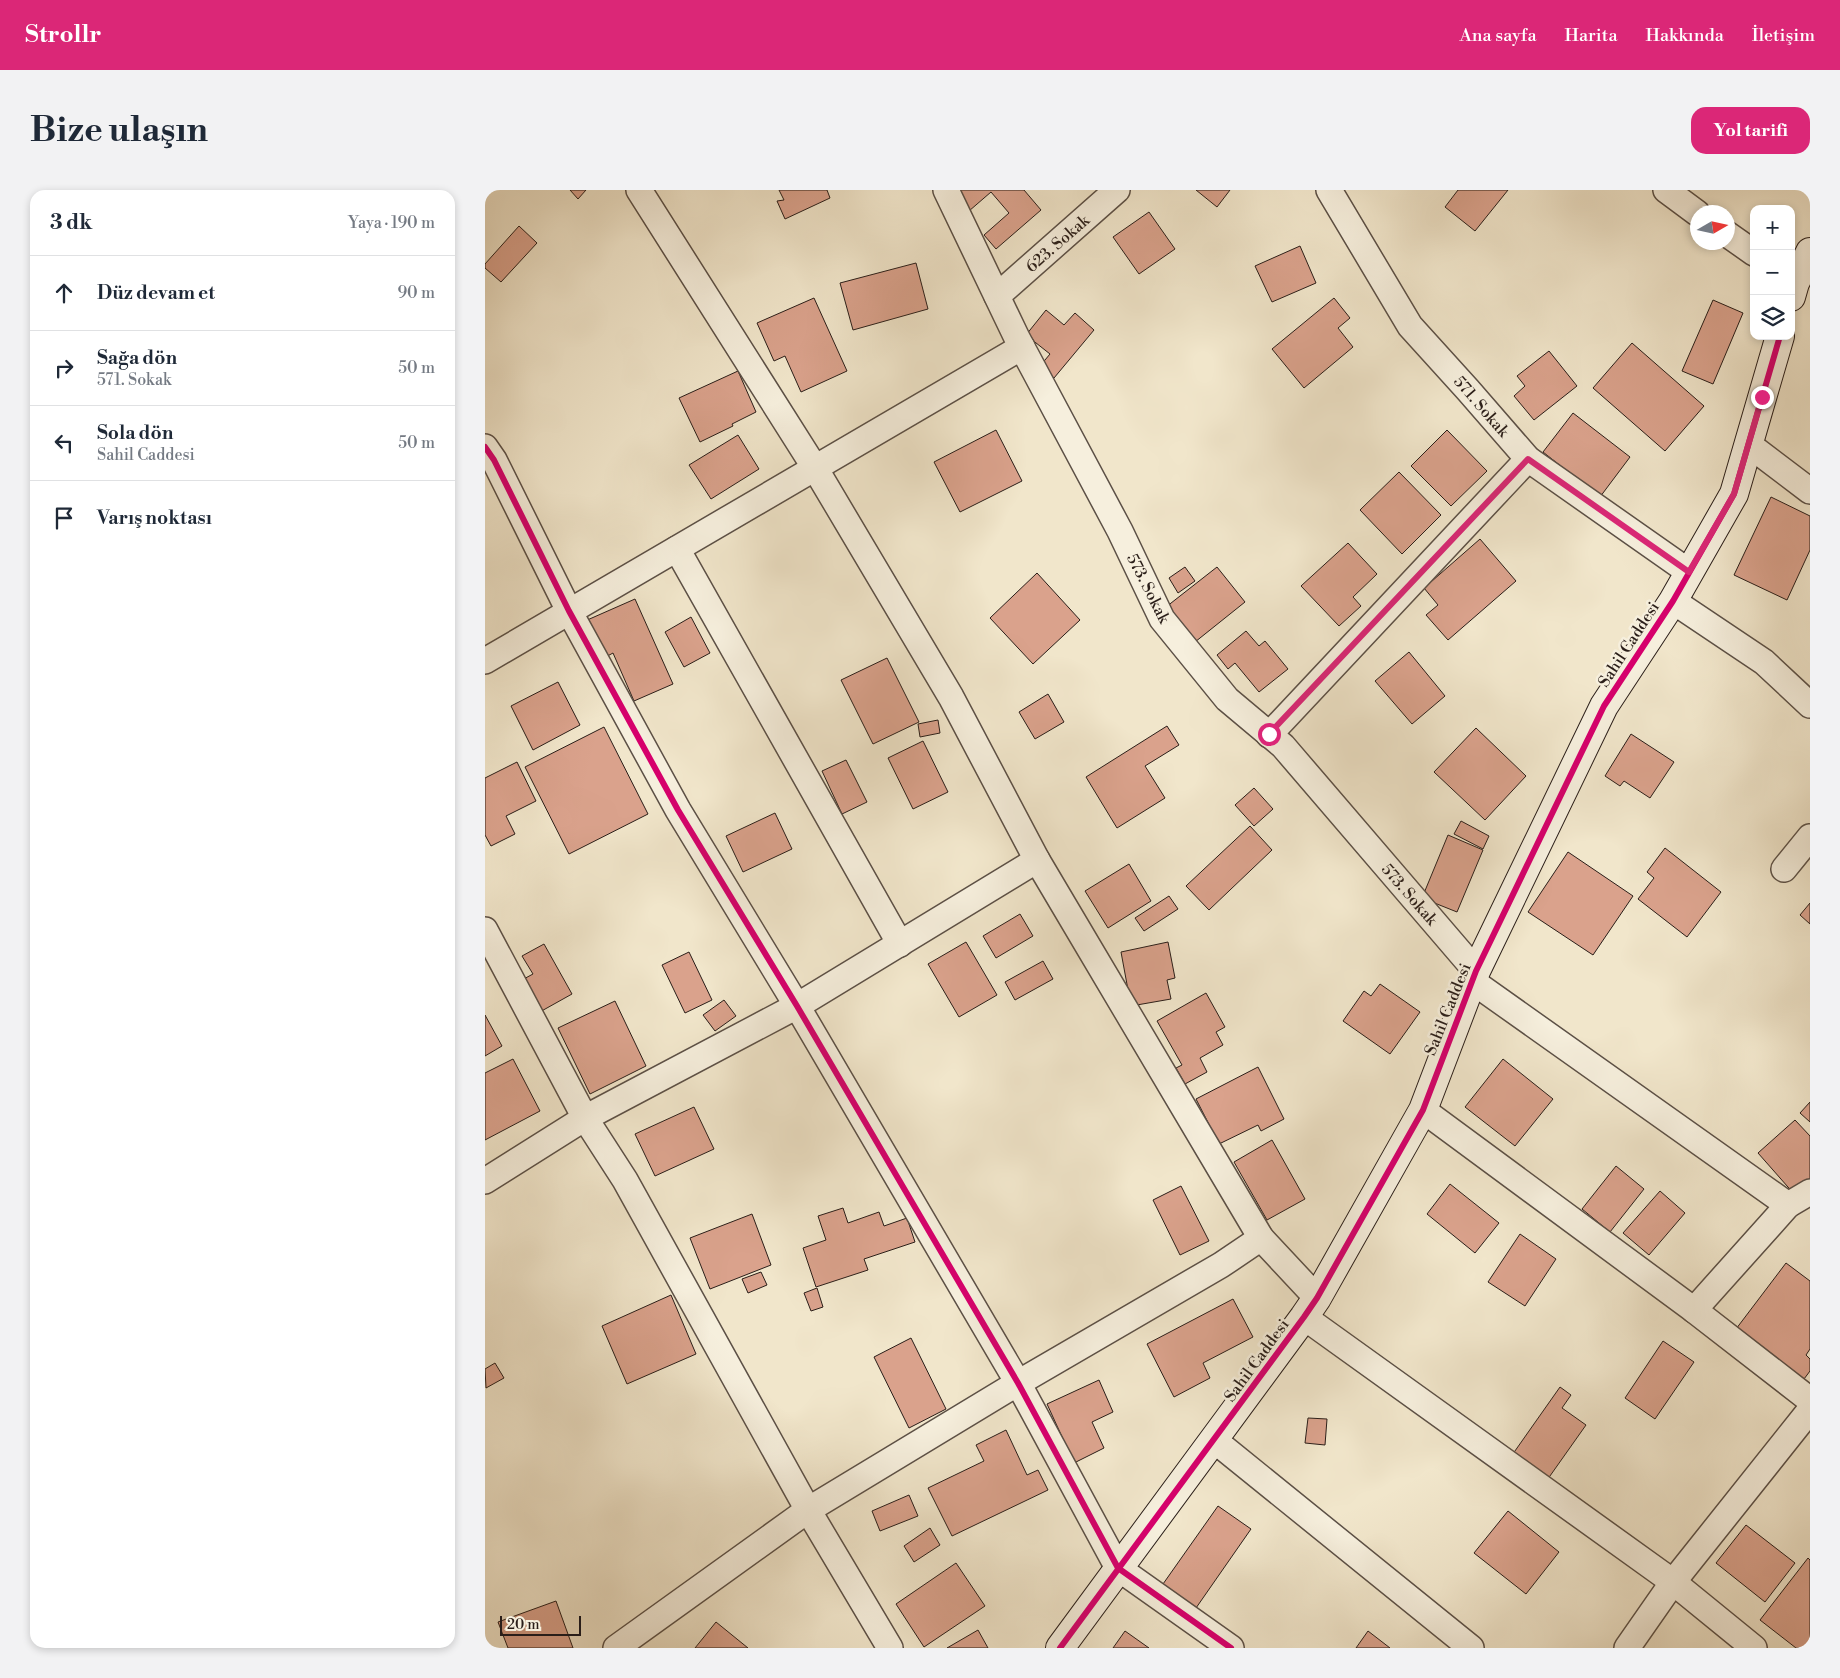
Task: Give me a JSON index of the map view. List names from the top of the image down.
{
  "streets": {
    "street": [
      "623. Sokak",
      "571. Sokak",
      "573. Sokak",
      "Sahil Caddesi"
    ]
  },
  "crossings": [
    ["623. Sokak", "573. Sokak"],
    ["571. Sokak", "Sahil Caddesi"],
    ["573. Sokak", "Sahil Caddesi"]
  ],
  "scale_bar": "20 m",
  "north": "right",
  "page": {
    "header": "Strollr",
    "nav": [
      "Ana sayfa",
      "Harita",
      "Hakkında",
      "İletişim"
    ],
    "buttons": "Yol tarifi",
    "title": "Bize ulaşın",
    "heading": ["3 dk", "Yaya · 190 m"],
    "map_buttons": ["+", "−"],
    "list": [
      ["Düz devam et", "90 m"],
      ["Sağa dön", "571. Sokak", "50 m"],
      ["Sola dön", "Sahil Caddesi", "50 m"],
      "Varış noktası"
    ],
    "scale": "20 m"
  }
}
